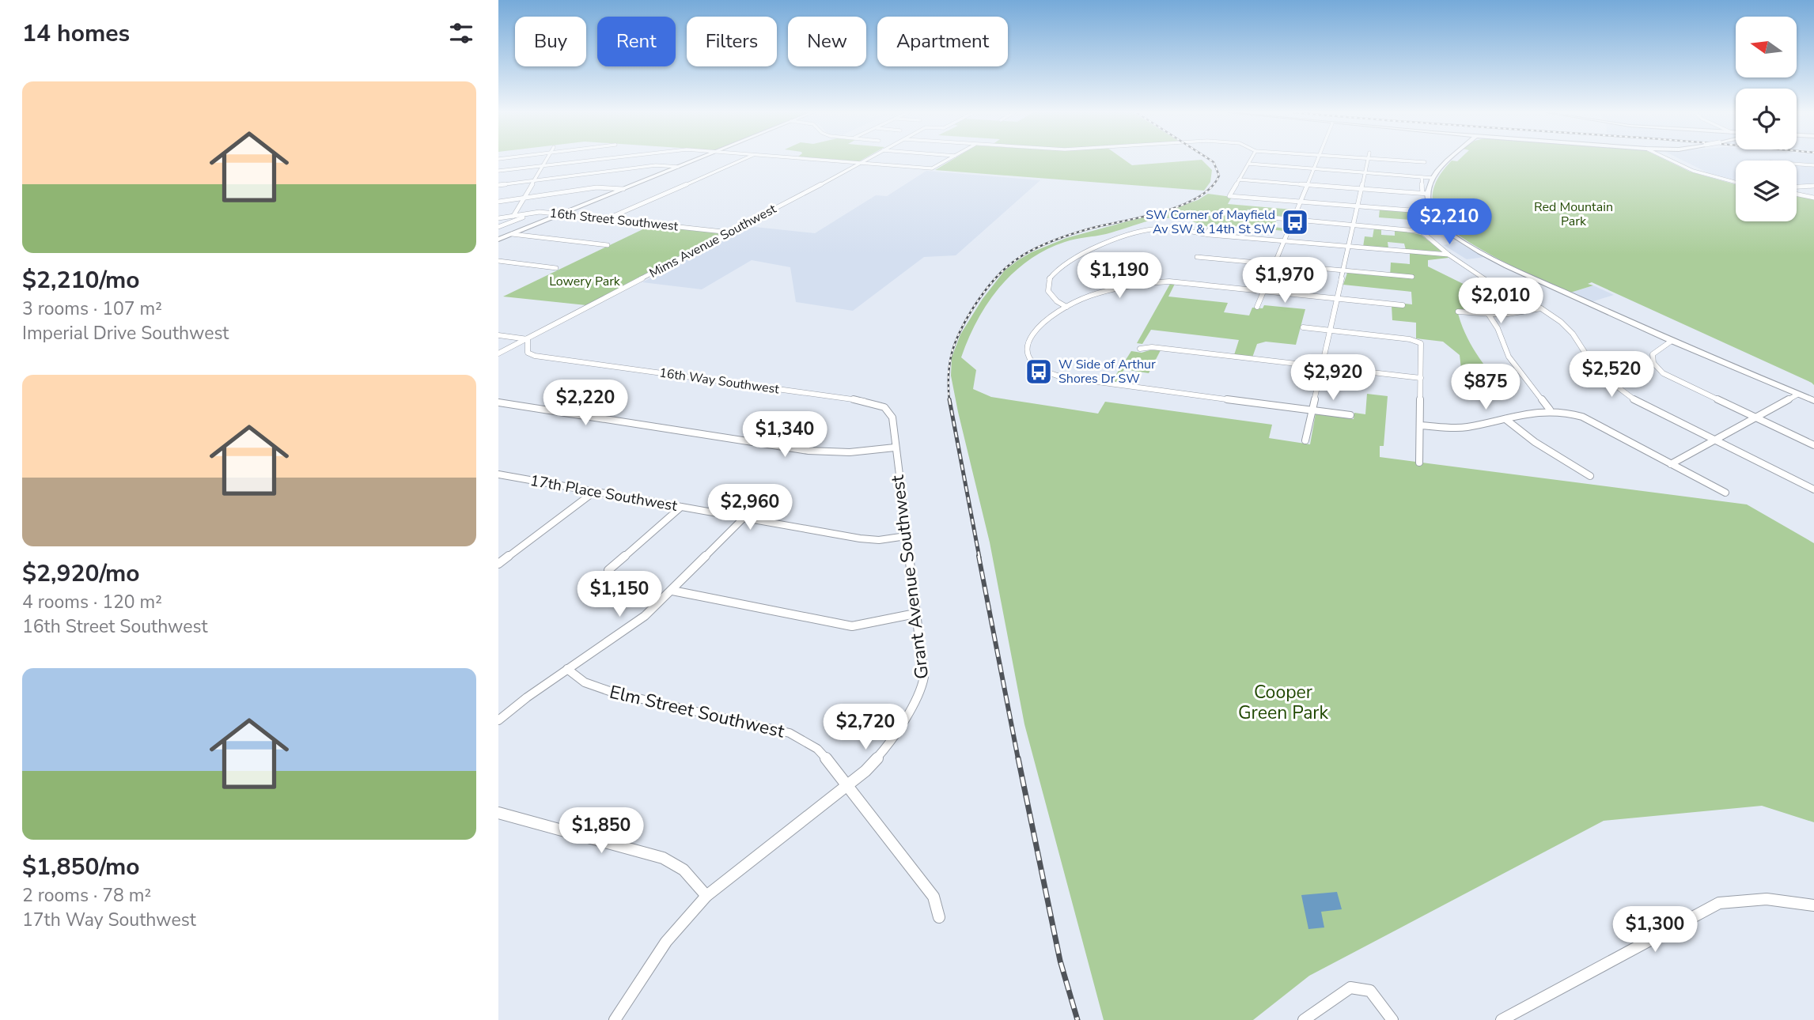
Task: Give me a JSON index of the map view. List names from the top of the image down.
{
  "streets": {
    "street": [
      "16th Street Southwest",
      "Mims Avenue Southwest",
      "16th Way Southwest",
      "17th Place Southwest",
      "Grant Avenue Southwest",
      "Elm Street Southwest"
    ]
  },
  "crossings": [
    ["16th Street Southwest", "Mims Avenue Southwest"],
    ["Mims Avenue Southwest", "16th Way Southwest"],
    ["16th Way Southwest", "Grant Avenue Southwest"],
    ["17th Place Southwest", "Grant Avenue Southwest"],
    ["Grant Avenue Southwest", "Elm Street Southwest"]
  ],
  "parks": ["Red Mountain Park", "Lowery Park", "Cooper Green Park"],
  "places": {
    "bus stop": ["SW Corner of Mayfield Av SW & 14th St SW", "W Side of Arthur Shores Dr SW"]
  },
  "north": "left",
  "page": {
    "heading": "14 homes",
    "chip": [
      "Buy",
      "Rent",
      "Filters",
      "New",
      "Apartment"
    ],
    "list": [
      {
        "name": "$2,210/mo",
        "note": "3 rooms · 107 m² · Imperial Drive Southwest"
      },
      {
        "name": "$2,920/mo",
        "note": "4 rooms · 120 m² · 16th Street Southwest"
      },
      {
        "name": "$1,850/mo",
        "note": "2 rooms · 78 m² · 17th Way Southwest"
      }
    ],
    "price": [
      "$2,210",
      "$1,190",
      "$1,970",
      "$2,010",
      "$2,520",
      "$2,920",
      "$875",
      "$2,220",
      "$1,340",
      "$2,960",
      "$1,150",
      "$2,720",
      "$1,850",
      "$1,300"
    ]
  }
}
